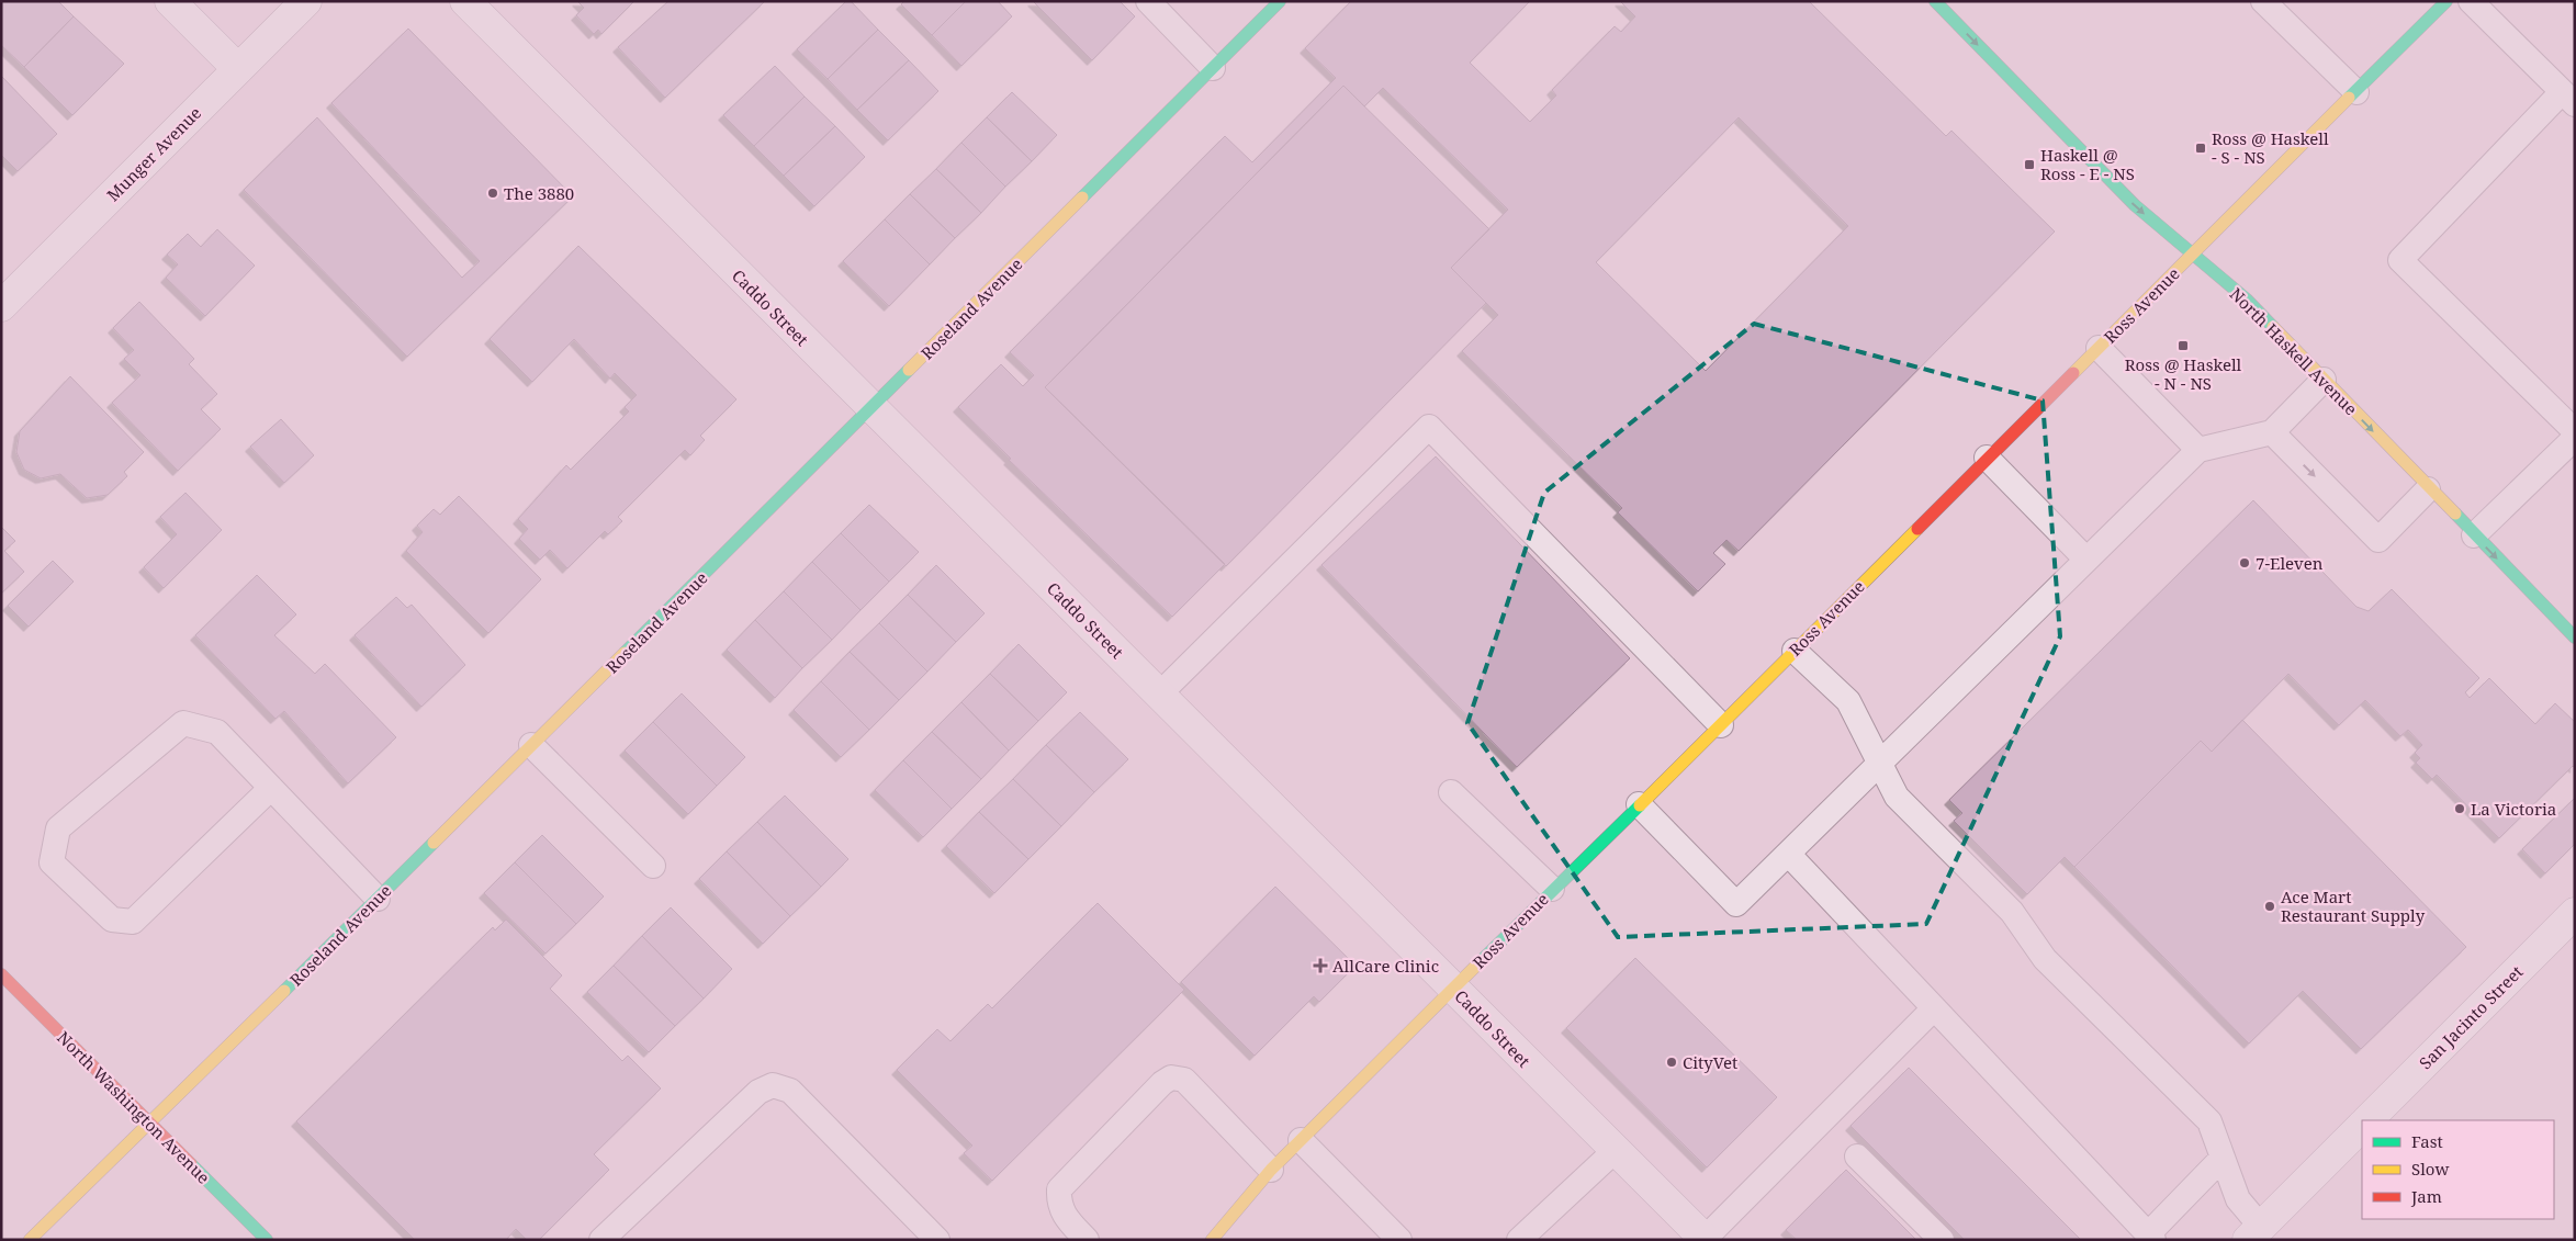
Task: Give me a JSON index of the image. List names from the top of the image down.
{
  "streets": {
    "main road": [
      "Ross Avenue",
      "Roseland Avenue",
      "North Haskell Avenue",
      "North Washington Avenue"
    ],
    "street": ["Munger Avenue", "Caddo Street", "San Jacinto Street"]
  },
  "crossings": [
    ["Ross Avenue", "Caddo Street"],
    ["Ross Avenue", "North Haskell Avenue"],
    ["Caddo Street", "Roseland Avenue"],
    ["Roseland Avenue", "North Washington Avenue"]
  ],
  "one_way": ["North Haskell Avenue"],
  "places": {
    "transit": ["Ross @ Haskell - S - NS", "Haskell @ Ross - E - NS", "Ross @ Haskell - N - NS"],
    "other": [
      "The 3880",
      "7-Eleven",
      "La Victoria",
      "Ace Mart Restaurant Supply",
      "CityVet"
    ],
    "health": ["AllCare Clinic"]
  },
  "legend": ["Fast", "Slow", "Jam"]
}
